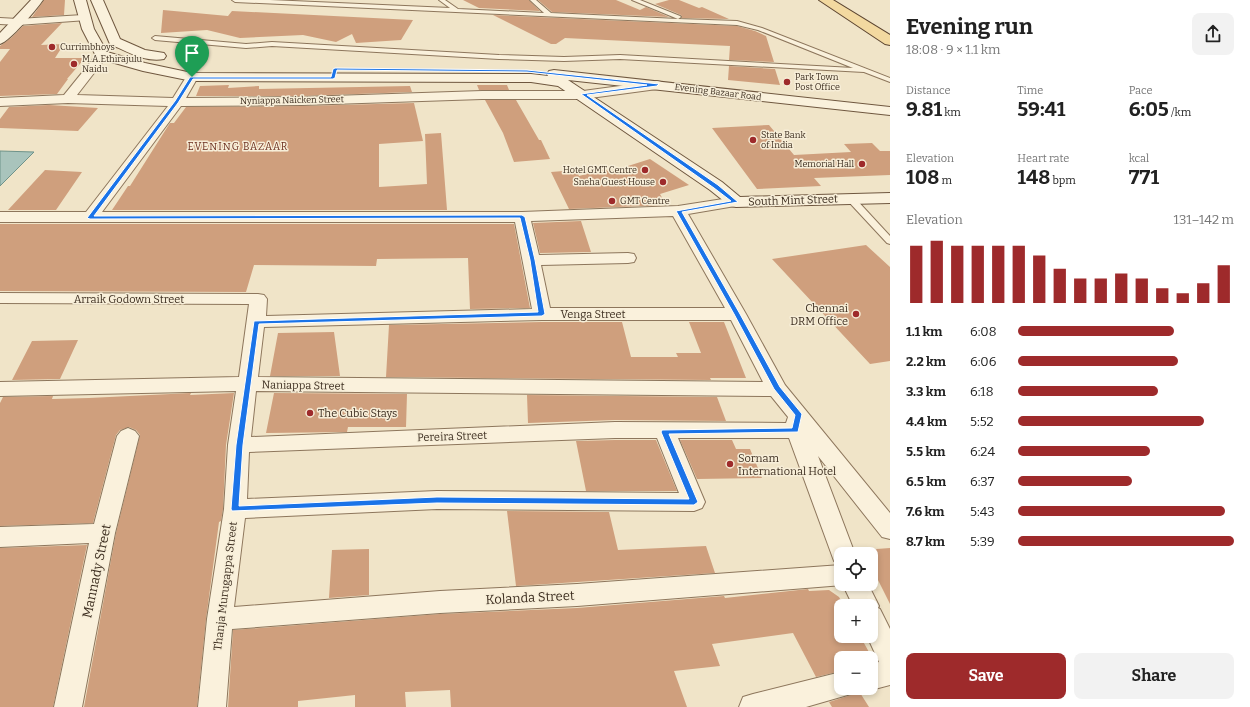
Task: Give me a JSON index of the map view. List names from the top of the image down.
{
  "streets": {
    "main road": ["Evening Bazaar Road", "South Mint Street"],
    "street": [
      "Nyniappa Naicken Street",
      "Arraik Godown Street",
      "Venga Street",
      "Naniappa Street",
      "Pereira Street",
      "Mannady Street",
      "Thanja Murugappa Street",
      "Kolanda Street"
    ]
  },
  "crossings": [
    ["Evening Bazaar Road", "Nyniappa Naicken Street"],
    ["Arraik Godown Street", "Thanja Murugappa Street"],
    ["Venga Street", "Thanja Murugappa Street"],
    ["Naniappa Street", "Thanja Murugappa Street"],
    ["Pereira Street", "Thanja Murugappa Street"],
    ["Thanja Murugappa Street", "Kolanda Street"]
  ],
  "districts": ["EVENING BAZAAR"],
  "places": [
    "Currimbhoys",
    "M.A.Ethirajulu Naidu",
    "Park Town Post Office",
    "State Bank of India",
    "Memorial Hall",
    "Hotel GMT Centre",
    "Sneha Guest House",
    "GMT Centre",
    "Chennai DRM Office",
    "The Cubic Stays",
    "Sornam International Hotel"
  ],
  "page": {
    "heading": ["Evening run", "18:08 · 9 × 1.1 km"],
    "stats": [
      ["Distance", "9.81 km"],
      ["Time", "59:41"],
      ["Pace", "6:05 /km"],
      ["Elevation", "108 m"],
      ["Heart rate", "148 bpm"],
      ["kcal", "771"]
    ],
    "chart": ["Elevation", "131–142 m"],
    "list": [
      {
        "name": "1.1 km",
        "note": "6:08"
      },
      {
        "name": "2.2 km",
        "note": "6:06"
      },
      {
        "name": "3.3 km",
        "note": "6:18"
      },
      {
        "name": "4.4 km",
        "note": "5:52"
      },
      {
        "name": "5.5 km",
        "note": "6:24"
      },
      {
        "name": "6.5 km",
        "note": "6:37"
      },
      {
        "name": "7.6 km",
        "note": "5:43"
      },
      {
        "name": "8.7 km",
        "note": "5:39"
      }
    ],
    "map_buttons": ["+", "−"],
    "buttons": ["Save", "Share"]
  }
}
